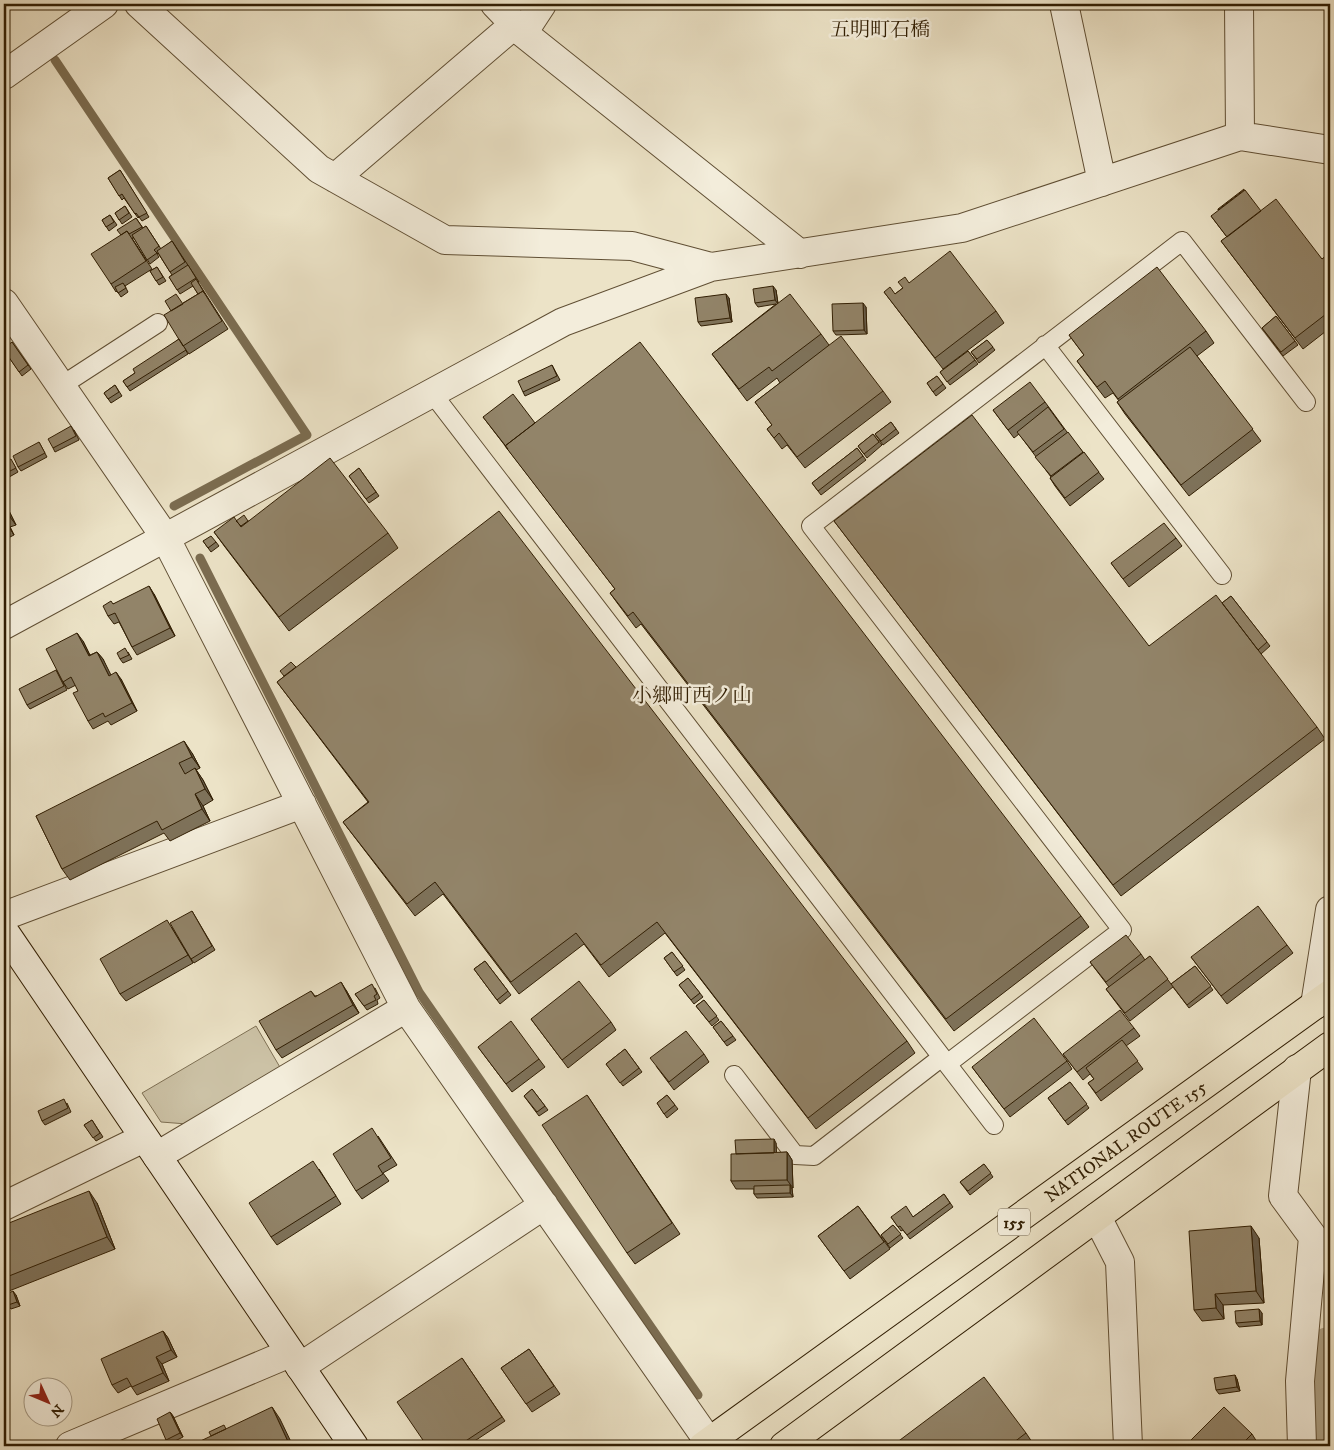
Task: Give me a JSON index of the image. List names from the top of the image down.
{
  "streets": {
    "highway": ["NATIONAL ROUTE 155", "155"]
  },
  "districts": ["五明町石橋", "小郷町西ノ山"],
  "north": "bottom right"
}
